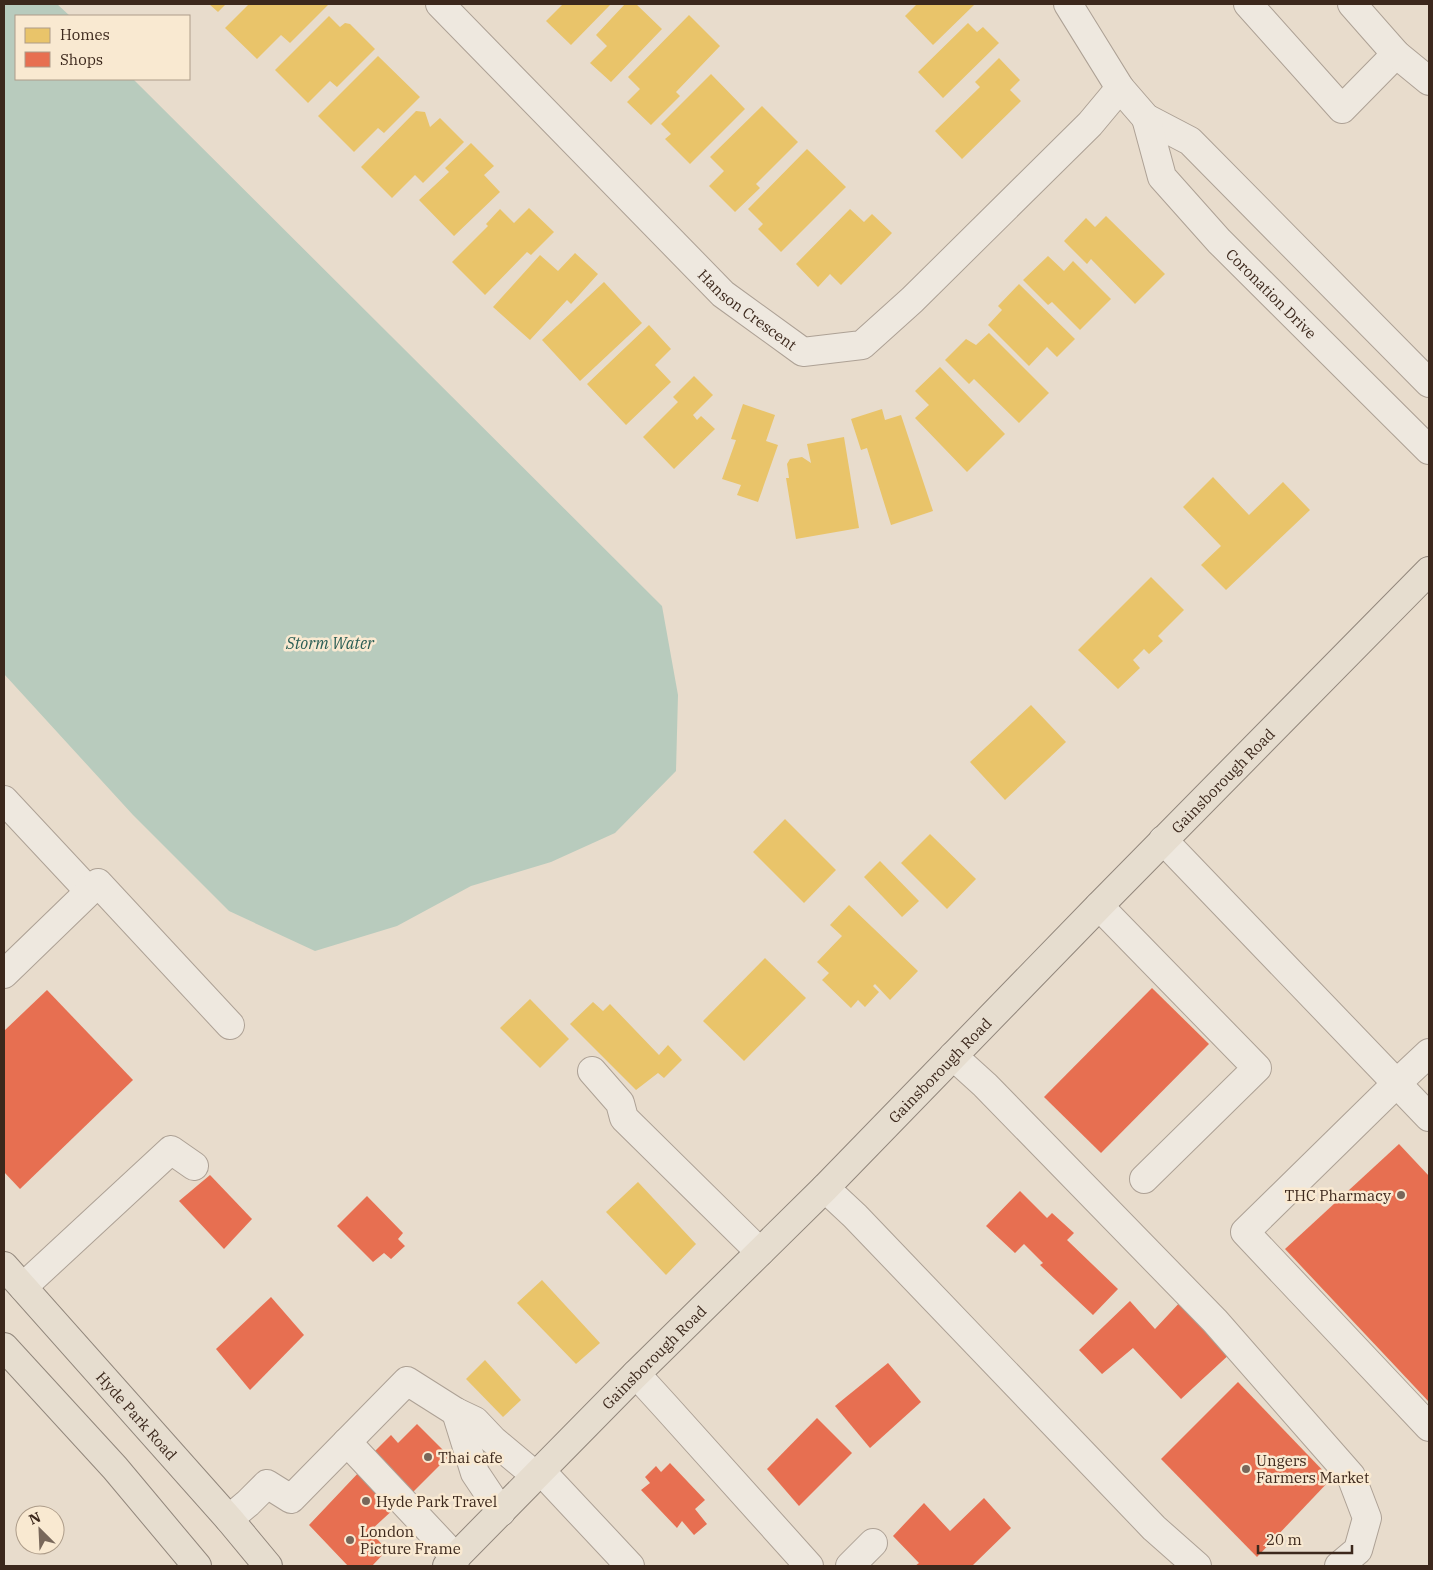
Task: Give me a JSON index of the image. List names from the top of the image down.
{
  "streets": {
    "main road": ["Gainsborough Road", "Hyde Park Road"],
    "street": ["Coronation Drive", "Hanson Crescent"]
  },
  "crossings": [
    ["Coronation Drive", "Hanson Crescent"]
  ],
  "water": ["Storm Water"],
  "places": [
    "THC Pharmacy",
    "Thai cafe",
    "Ungers Farmers Market",
    "Hyde Park Travel",
    "London Picture Frame"
  ],
  "legend": ["Homes", "Shops"],
  "scale_bar": "20 m",
  "north": "top left"
}
